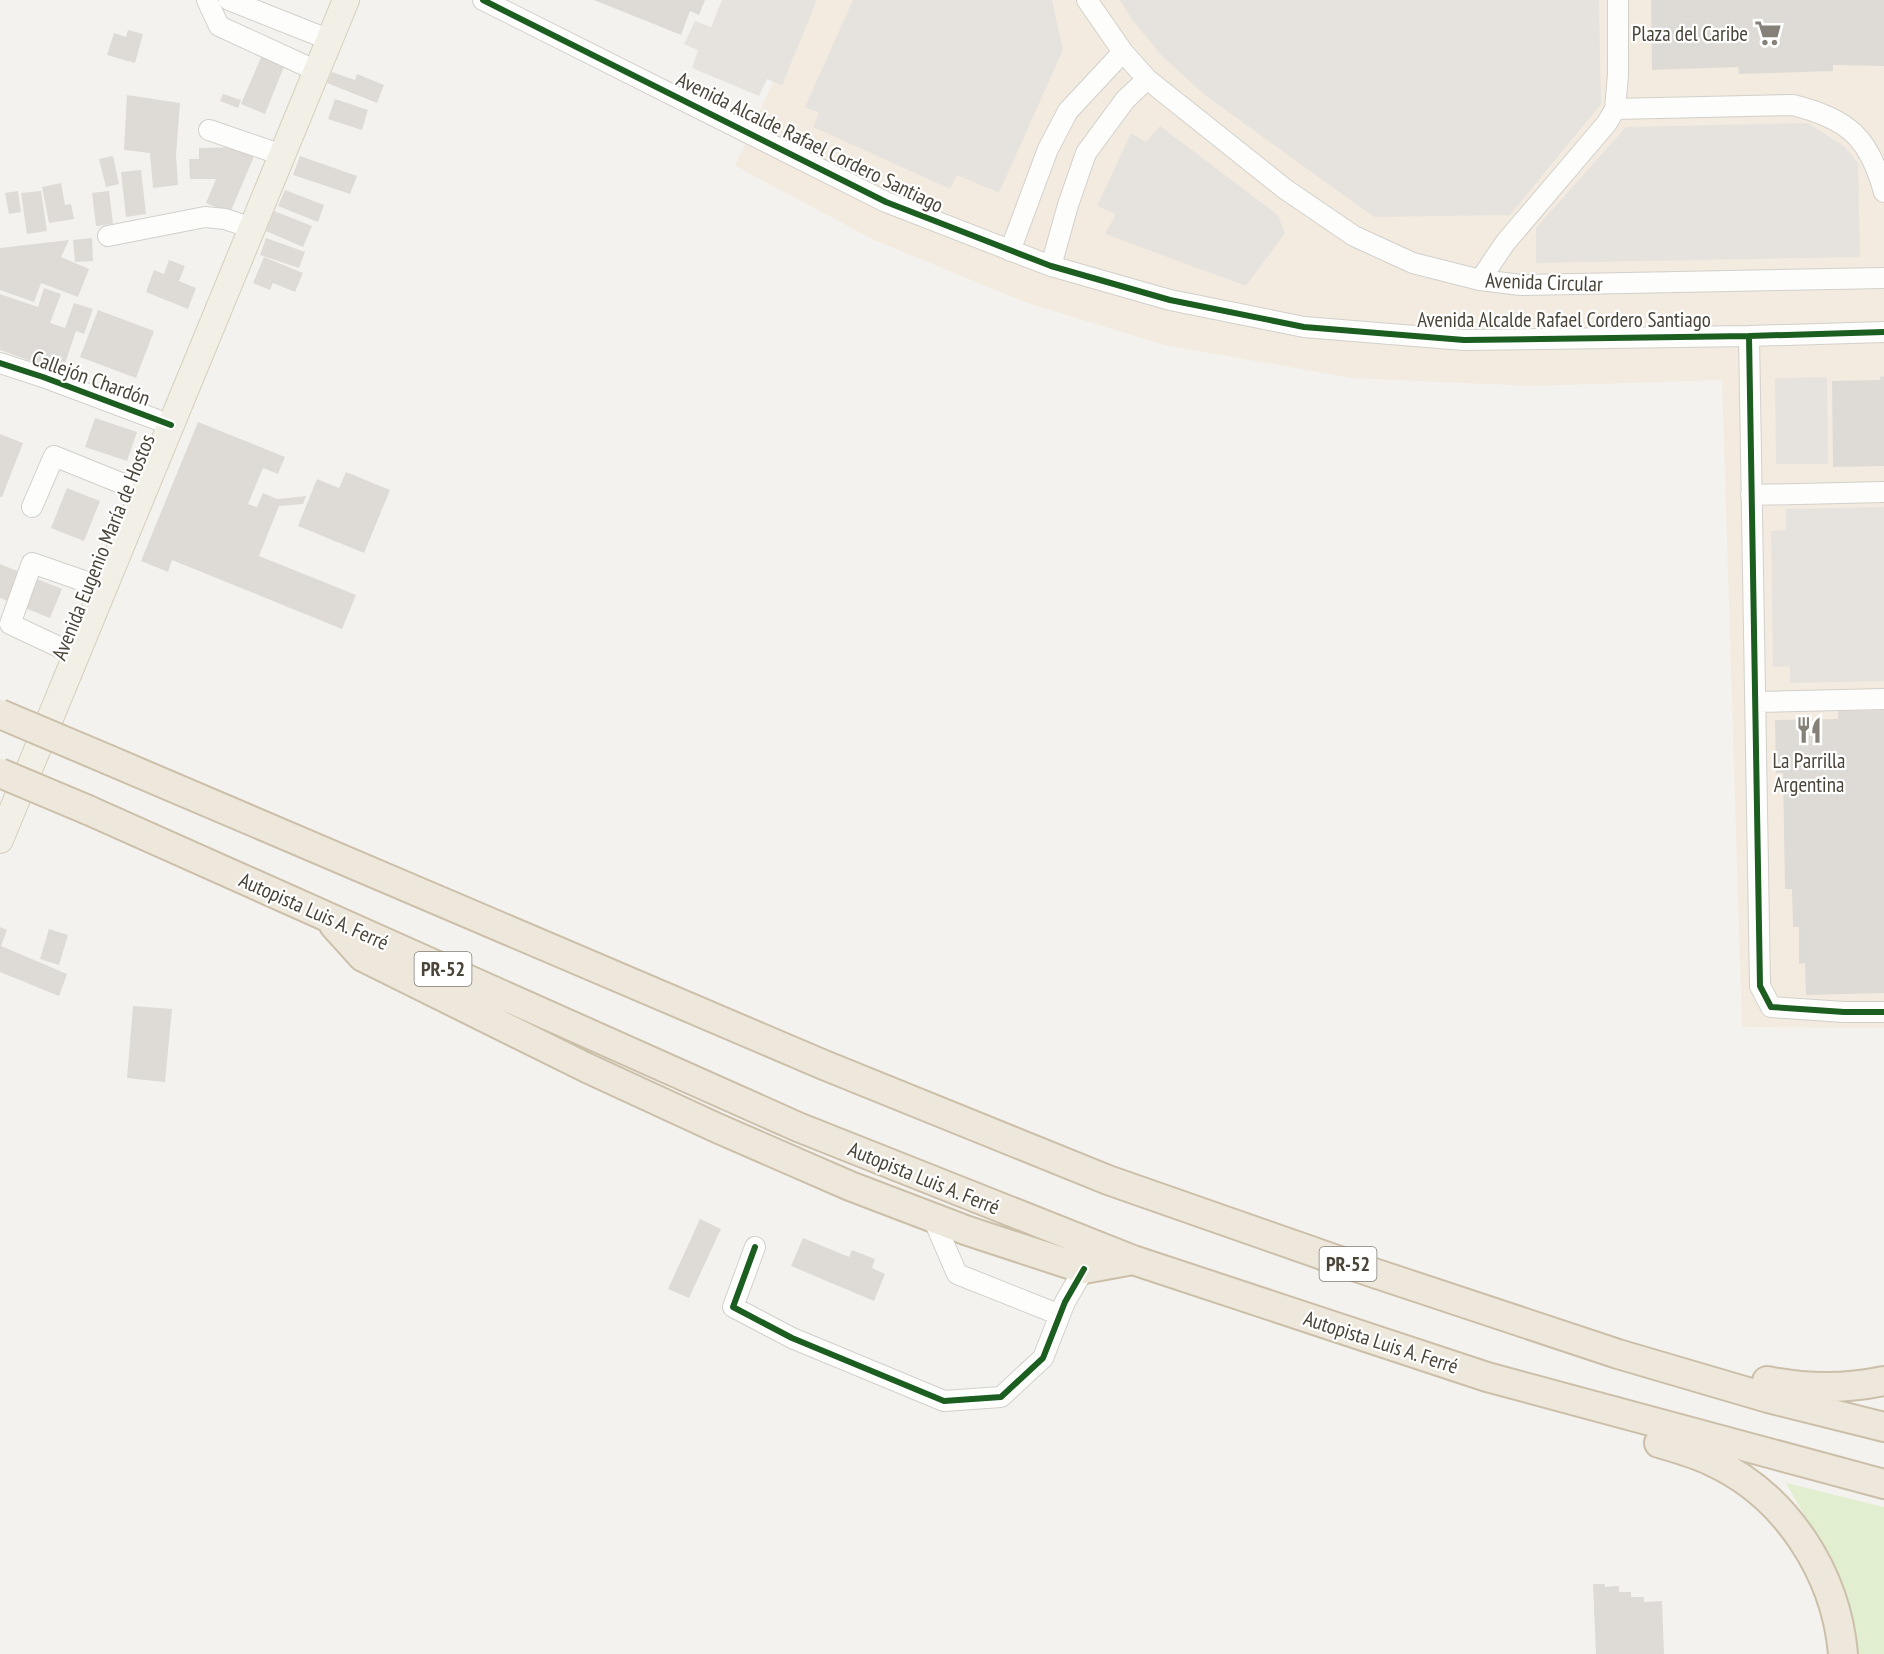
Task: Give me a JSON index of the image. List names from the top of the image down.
{
  "streets": {
    "highway": ["Autopista Luis A. Ferré", "PR-52"],
    "main road": ["Avenida Eugenio María de Hostos"],
    "street": ["Avenida Alcalde Rafael Cordero Santiago", "Avenida Circular", "Callejón Chardón"]
  },
  "crossings": [
    ["Callejón Chardón", "Avenida Eugenio María de Hostos"]
  ],
  "places": {
    "supermarket": ["Plaza del Caribe"],
    "restaurant": ["La Parrilla Argentina"]
  }
}
